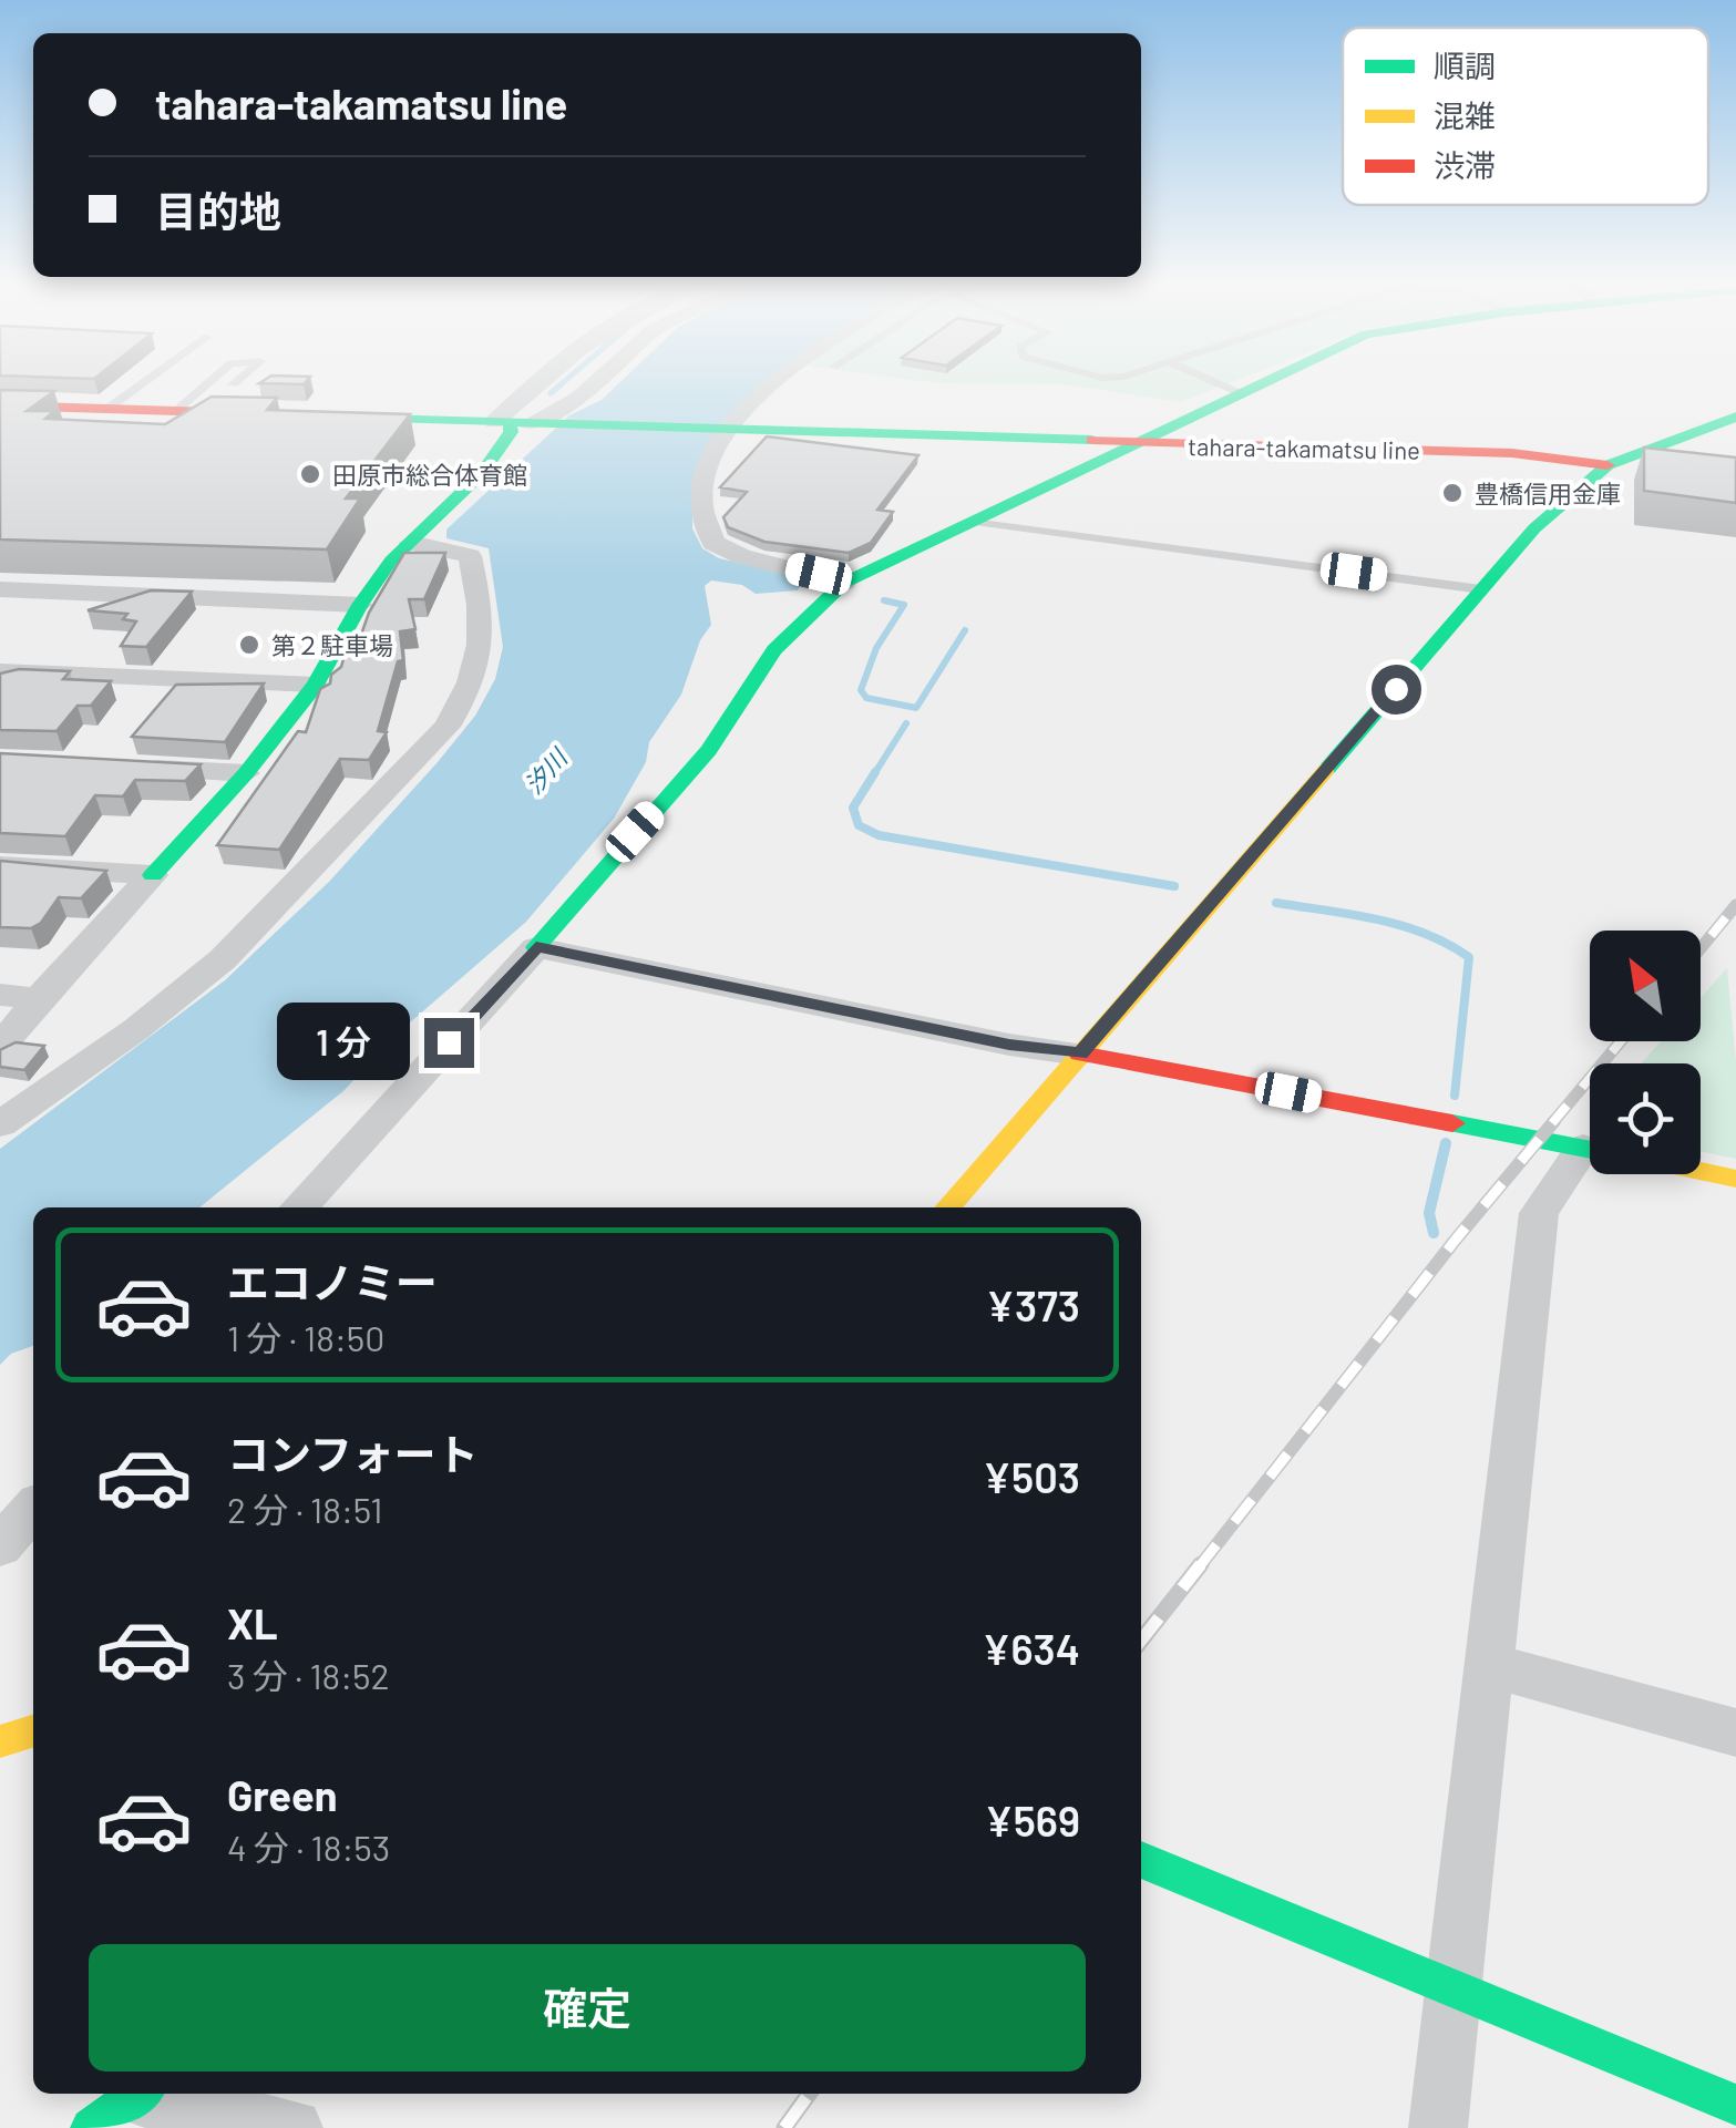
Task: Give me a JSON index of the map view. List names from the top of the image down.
{
  "streets": {
    "street": ["tahara-takamatsu line"]
  },
  "water": ["汐川"],
  "places": ["田原市総合体育館", "豊橋信用金庫", "第２駐車場"],
  "legend": ["順調", "混雑", "渋滞"],
  "north": "top left",
  "page": {
    "banner": ["tahara-takamatsu line", "目的地"],
    "bubble": "1 分",
    "list": [
      {
        "name": "エコノミー",
        "note": "1 分 · 18:50",
        "value": "¥373"
      },
      {
        "name": "コンフォート",
        "note": "2 分 · 18:51",
        "value": "¥503"
      },
      {
        "name": "XL",
        "note": "3 分 · 18:52",
        "value": "¥634"
      },
      {
        "name": "Green",
        "note": "4 分 · 18:53",
        "value": "¥569"
      }
    ],
    "buttons": "確定"
  }
}
